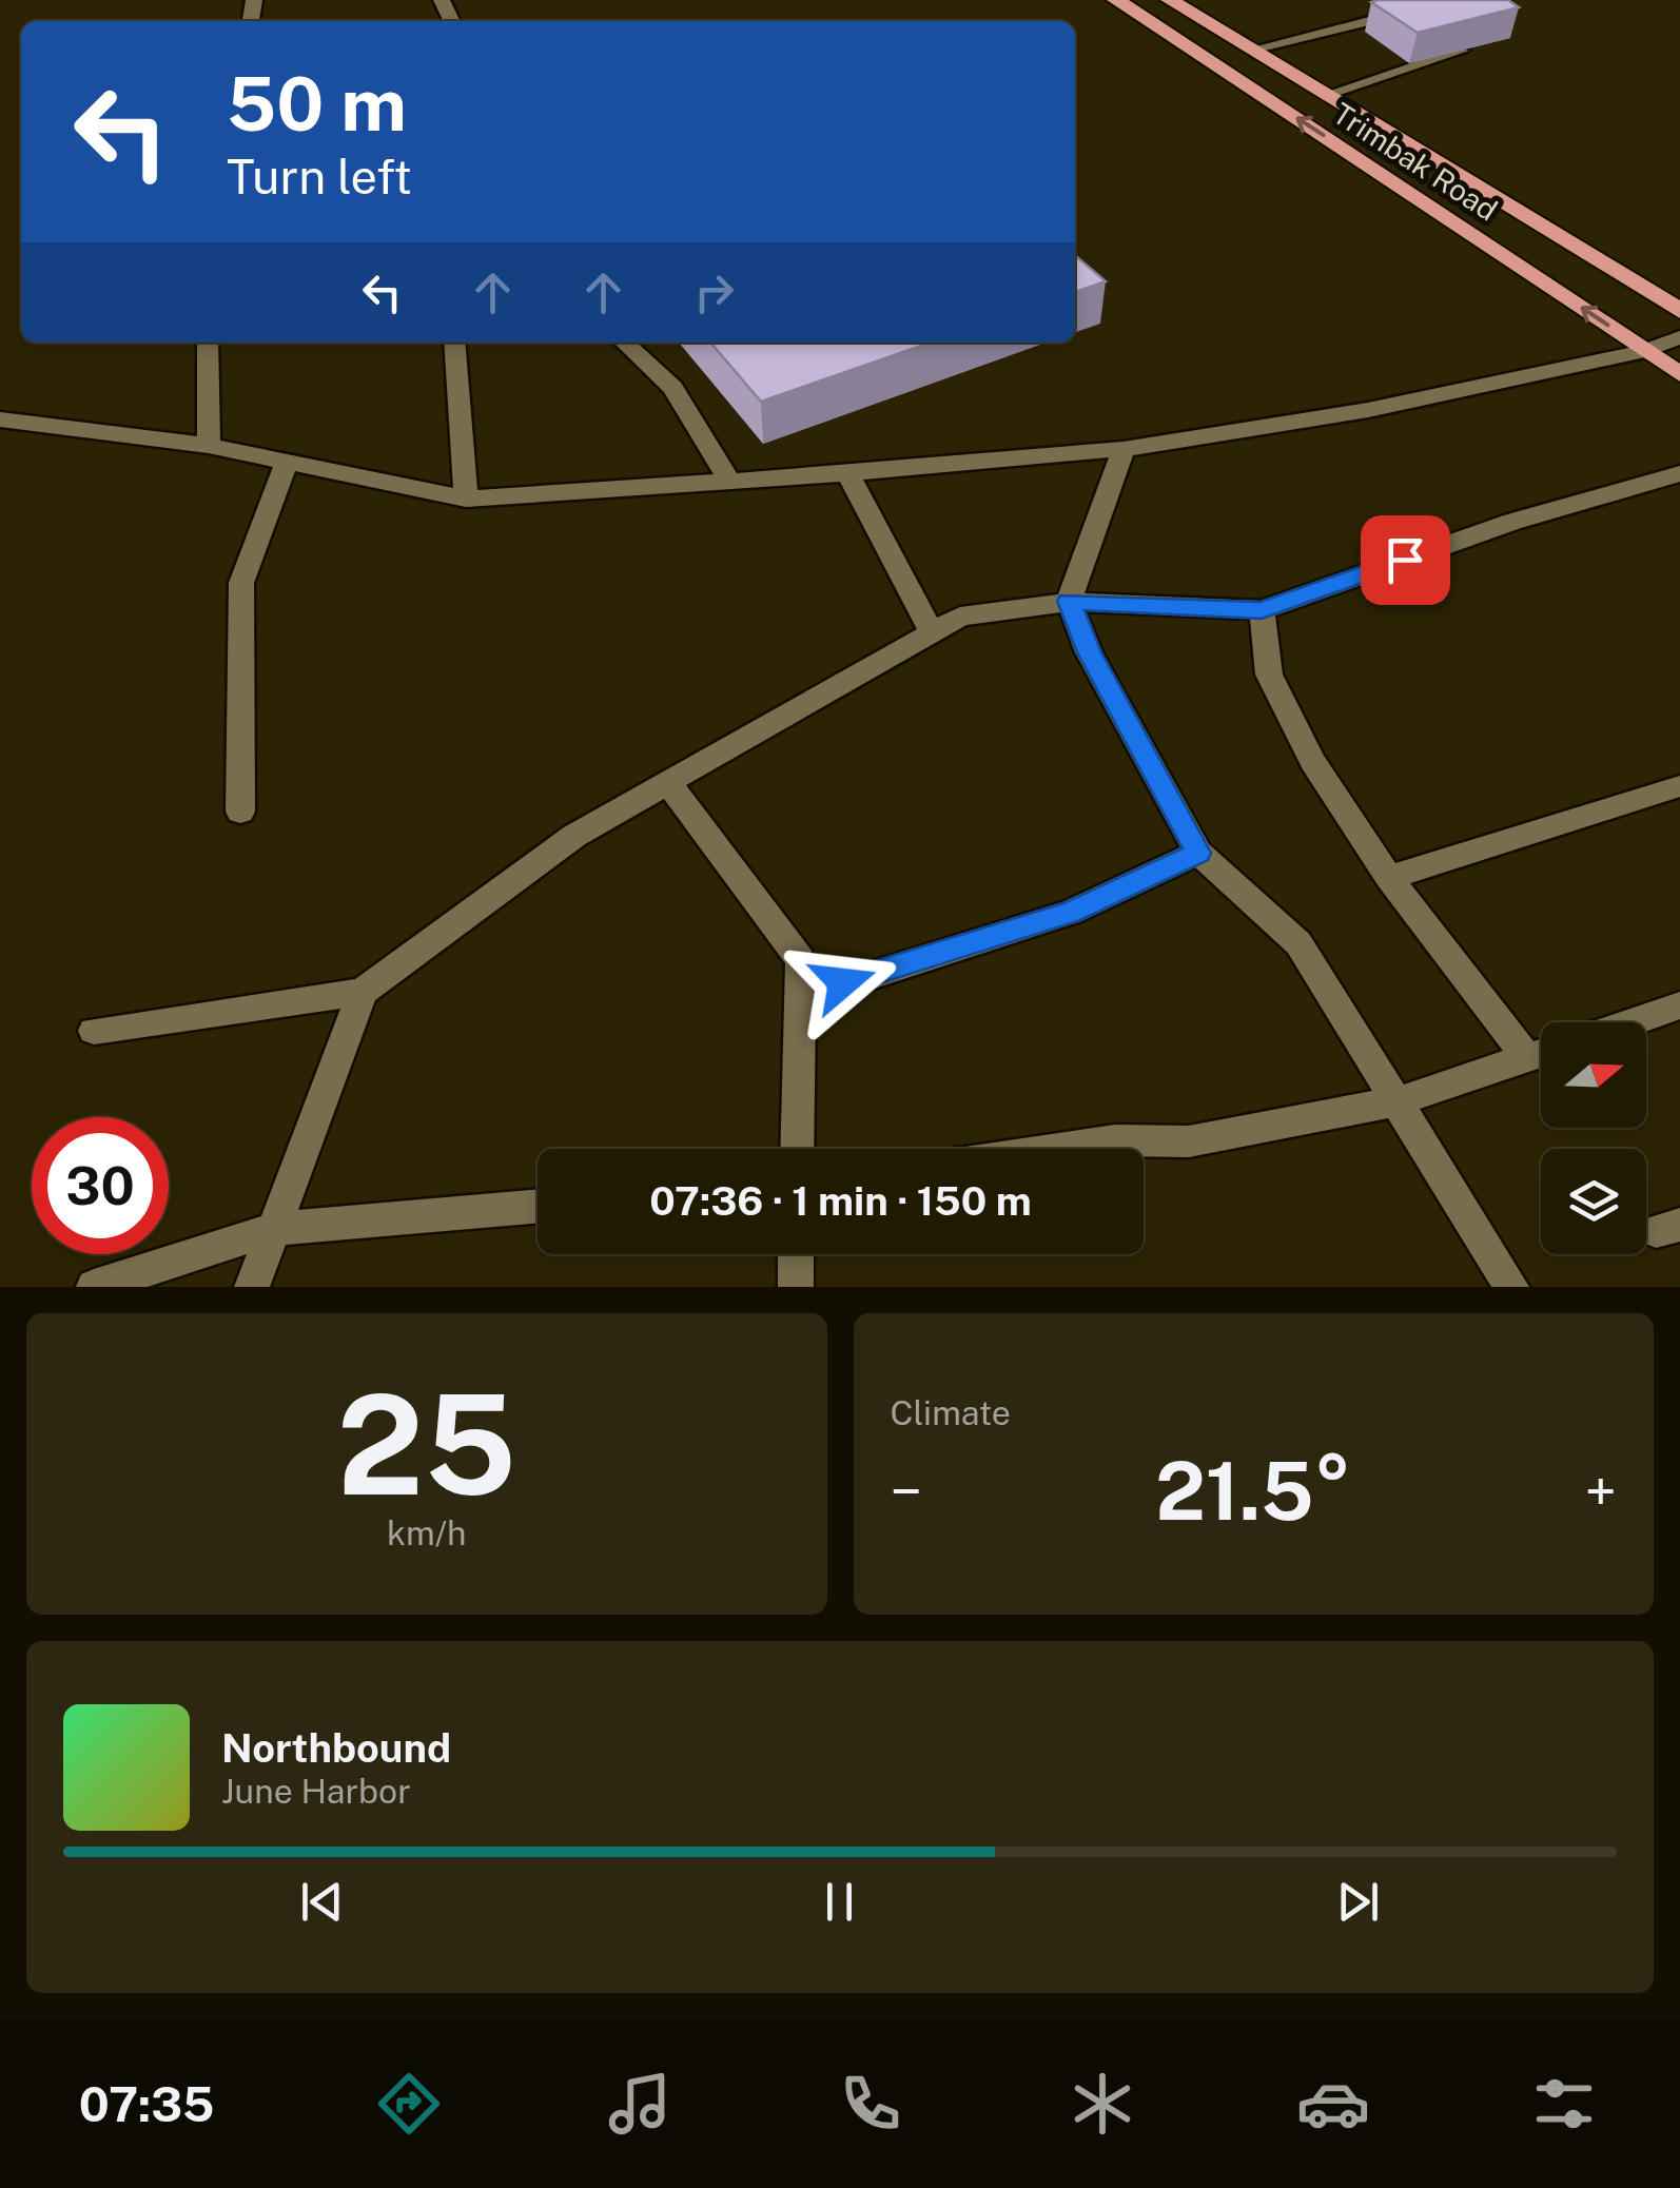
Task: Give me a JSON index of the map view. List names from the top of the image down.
{
  "streets": {
    "highway": ["Trimbak Road"]
  },
  "north": "right",
  "page": {
    "turn": ["50 m", "Turn left"],
    "limit": "30",
    "trip": "07:36 · 1 min · 150 m",
    "tile": [
      ["25", "km/h"],
      "Climate"
    ],
    "heat": ["−", "21.5°", "+"],
    "song": ["Northbound", "June Harbor"],
    "tabs": "07:35"
  }
}
